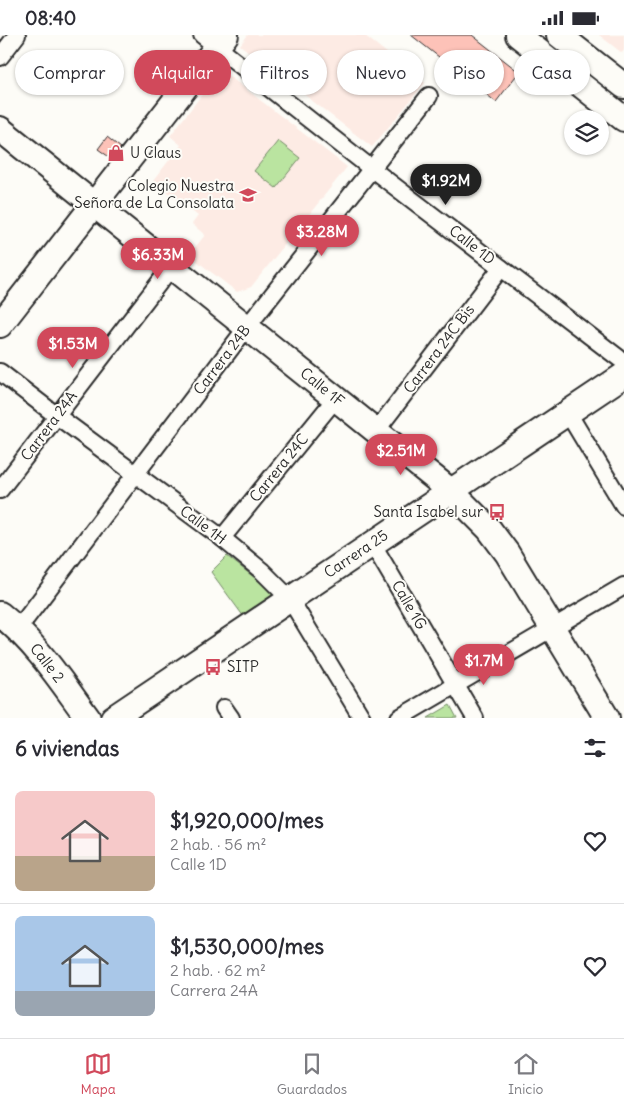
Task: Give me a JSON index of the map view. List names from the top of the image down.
{
  "streets": {
    "street": [
      "Calle 1D",
      "Carrera 24C Bis",
      "Carrera 24B",
      "Calle 1F",
      "Carrera 24A",
      "Carrera 24C",
      "Calle 1H",
      "Carrera 25",
      "Calle 1G",
      "Calle 2"
    ]
  },
  "crossings": [
    ["Calle 1D", "Carrera 24C Bis"],
    ["Calle 1D", "Carrera 24B"],
    ["Carrera 24C Bis", "Calle 1F"],
    ["Carrera 24B", "Calle 1F"],
    ["Carrera 24B", "Calle 1H"],
    ["Carrera 24B", "Calle 2"],
    ["Calle 1F", "Carrera 24A"],
    ["Calle 1F", "Carrera 24C"],
    ["Calle 1F", "Carrera 25"],
    ["Carrera 24A", "Calle 1H"],
    ["Carrera 24C", "Calle 1H"],
    ["Calle 1H", "Carrera 25"],
    ["Carrera 25", "Calle 1G"]
  ],
  "places": {
    "shop": ["U Claus"],
    "school or university": ["Colegio Nuestra Señora de La Consolata"],
    "bus stop": ["Santa Isabel sur", "SITP"]
  },
  "page": {
    "status": "08:40",
    "chip": [
      "Comprar",
      "Alquilar",
      "Filtros",
      "Nuevo",
      "Piso",
      "Casa"
    ],
    "price": [
      "$1.92M",
      "$3.28M",
      "$6.33M",
      "$1.53M",
      "$2.51M",
      "$1.7M"
    ],
    "heading": "6 viviendas",
    "list": [
      {
        "name": "$1,920,000/mes",
        "note": "2 hab. · 56 m² · Calle 1D"
      },
      {
        "name": "$1,530,000/mes",
        "note": "2 hab. · 62 m² · Carrera 24A"
      }
    ],
    "tabs": ["Mapa", "Guardados", "Inicio"]
  }
}
